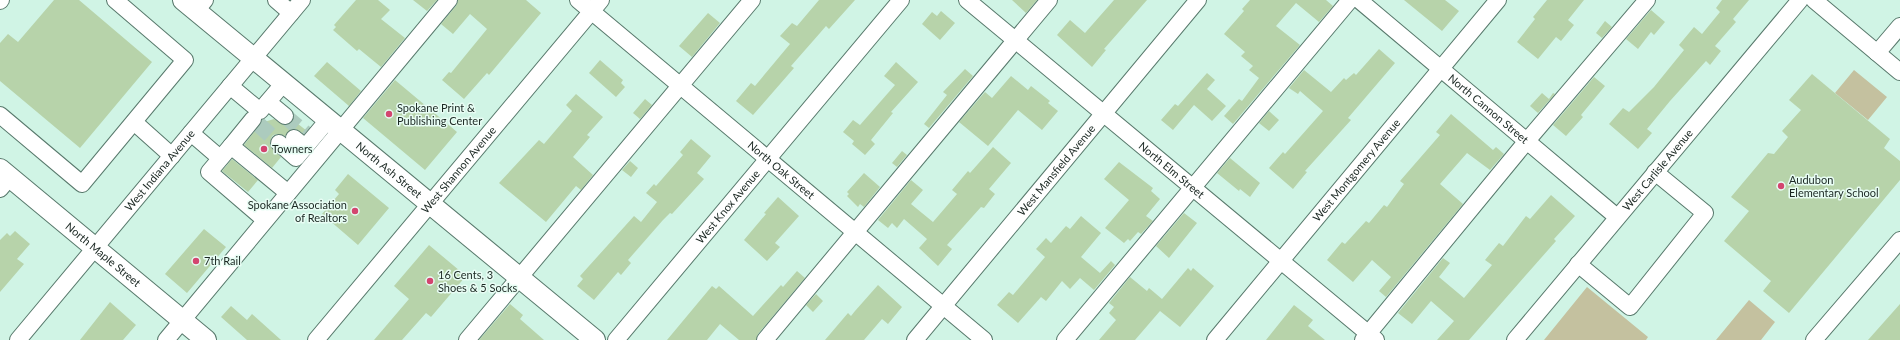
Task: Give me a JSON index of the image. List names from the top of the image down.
{
  "streets": {
    "main road": ["North Ash Street", "North Maple Street"],
    "street": [
      "North Cannon Street",
      "West Indiana Avenue",
      "West Shannon Avenue",
      "North Oak Street",
      "West Mansfield Avenue",
      "North Elm Street",
      "West Montgomery Avenue",
      "West Carlisle Avenue",
      "West Knox Avenue"
    ]
  },
  "crossings": [
    ["North Cannon Street", "West Montgomery Avenue"],
    ["North Cannon Street", "West Carlisle Avenue"],
    ["West Indiana Avenue", "North Ash Street"],
    ["West Indiana Avenue", "North Maple Street"],
    ["North Ash Street", "West Shannon Avenue"],
    ["West Shannon Avenue", "North Oak Street"],
    ["North Oak Street", "West Mansfield Avenue"],
    ["North Oak Street", "West Knox Avenue"],
    ["West Mansfield Avenue", "North Elm Street"],
    ["North Elm Street", "West Montgomery Avenue"]
  ],
  "places": [
    "Spokane Print & Publishing Center",
    "Towners",
    "Audubon Elementary School",
    "Spokane Association of Realtors",
    "7th Rail",
    "16 Cents, 3 Shoes & 5 Socks"
  ]
}
